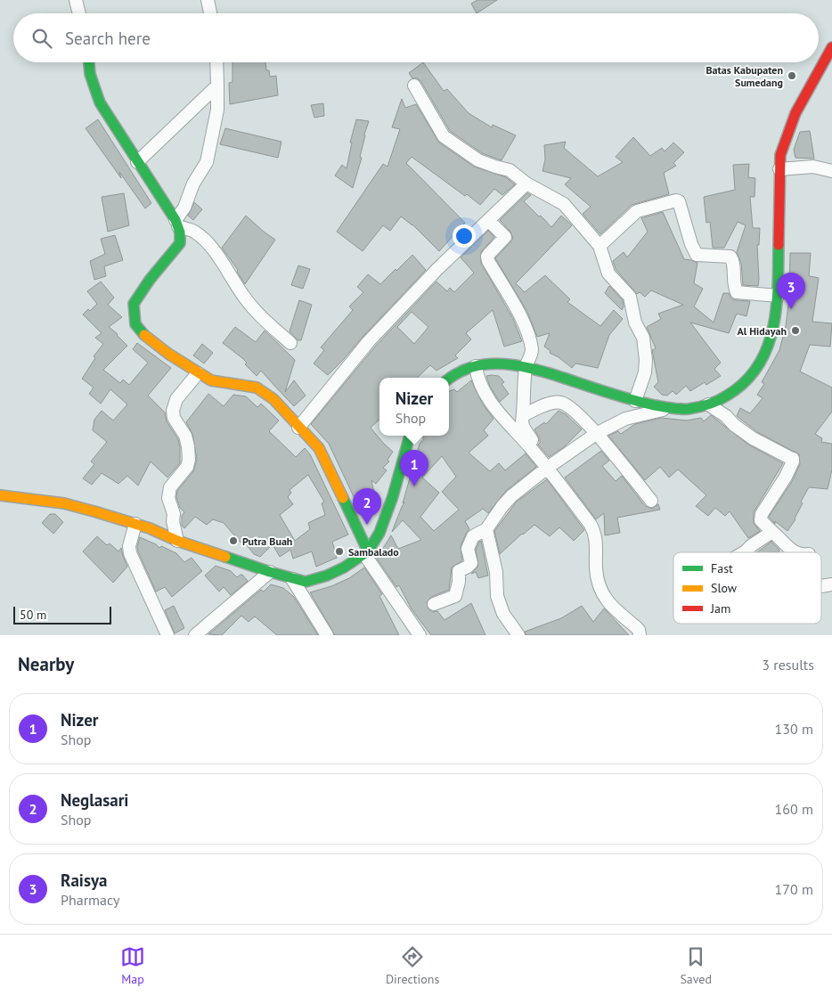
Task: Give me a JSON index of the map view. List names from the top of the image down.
{
  "places": [
    "Batas Kabupaten Sumedang",
    "Al Hidayah",
    "Putra Buah",
    "Sambalado"
  ],
  "legend": ["Fast", "Slow", "Jam"],
  "scale_bar": "50 m",
  "page": {
    "search": "Search here",
    "pins": ["3", "1", "2"],
    "popup": ["Nizer", "Shop"],
    "scale": "50 m",
    "heading": ["Nearby", "3 results"],
    "list": [
      {
        "mark": "1",
        "name": "Nizer",
        "note": "Shop",
        "value": "130 m"
      },
      {
        "mark": "2",
        "name": "Neglasari",
        "note": "Shop",
        "value": "160 m"
      },
      {
        "mark": "3",
        "name": "Raisya",
        "note": "Pharmacy",
        "value": "170 m"
      }
    ],
    "nav": ["Map", "Directions", "Saved"]
  }
}
